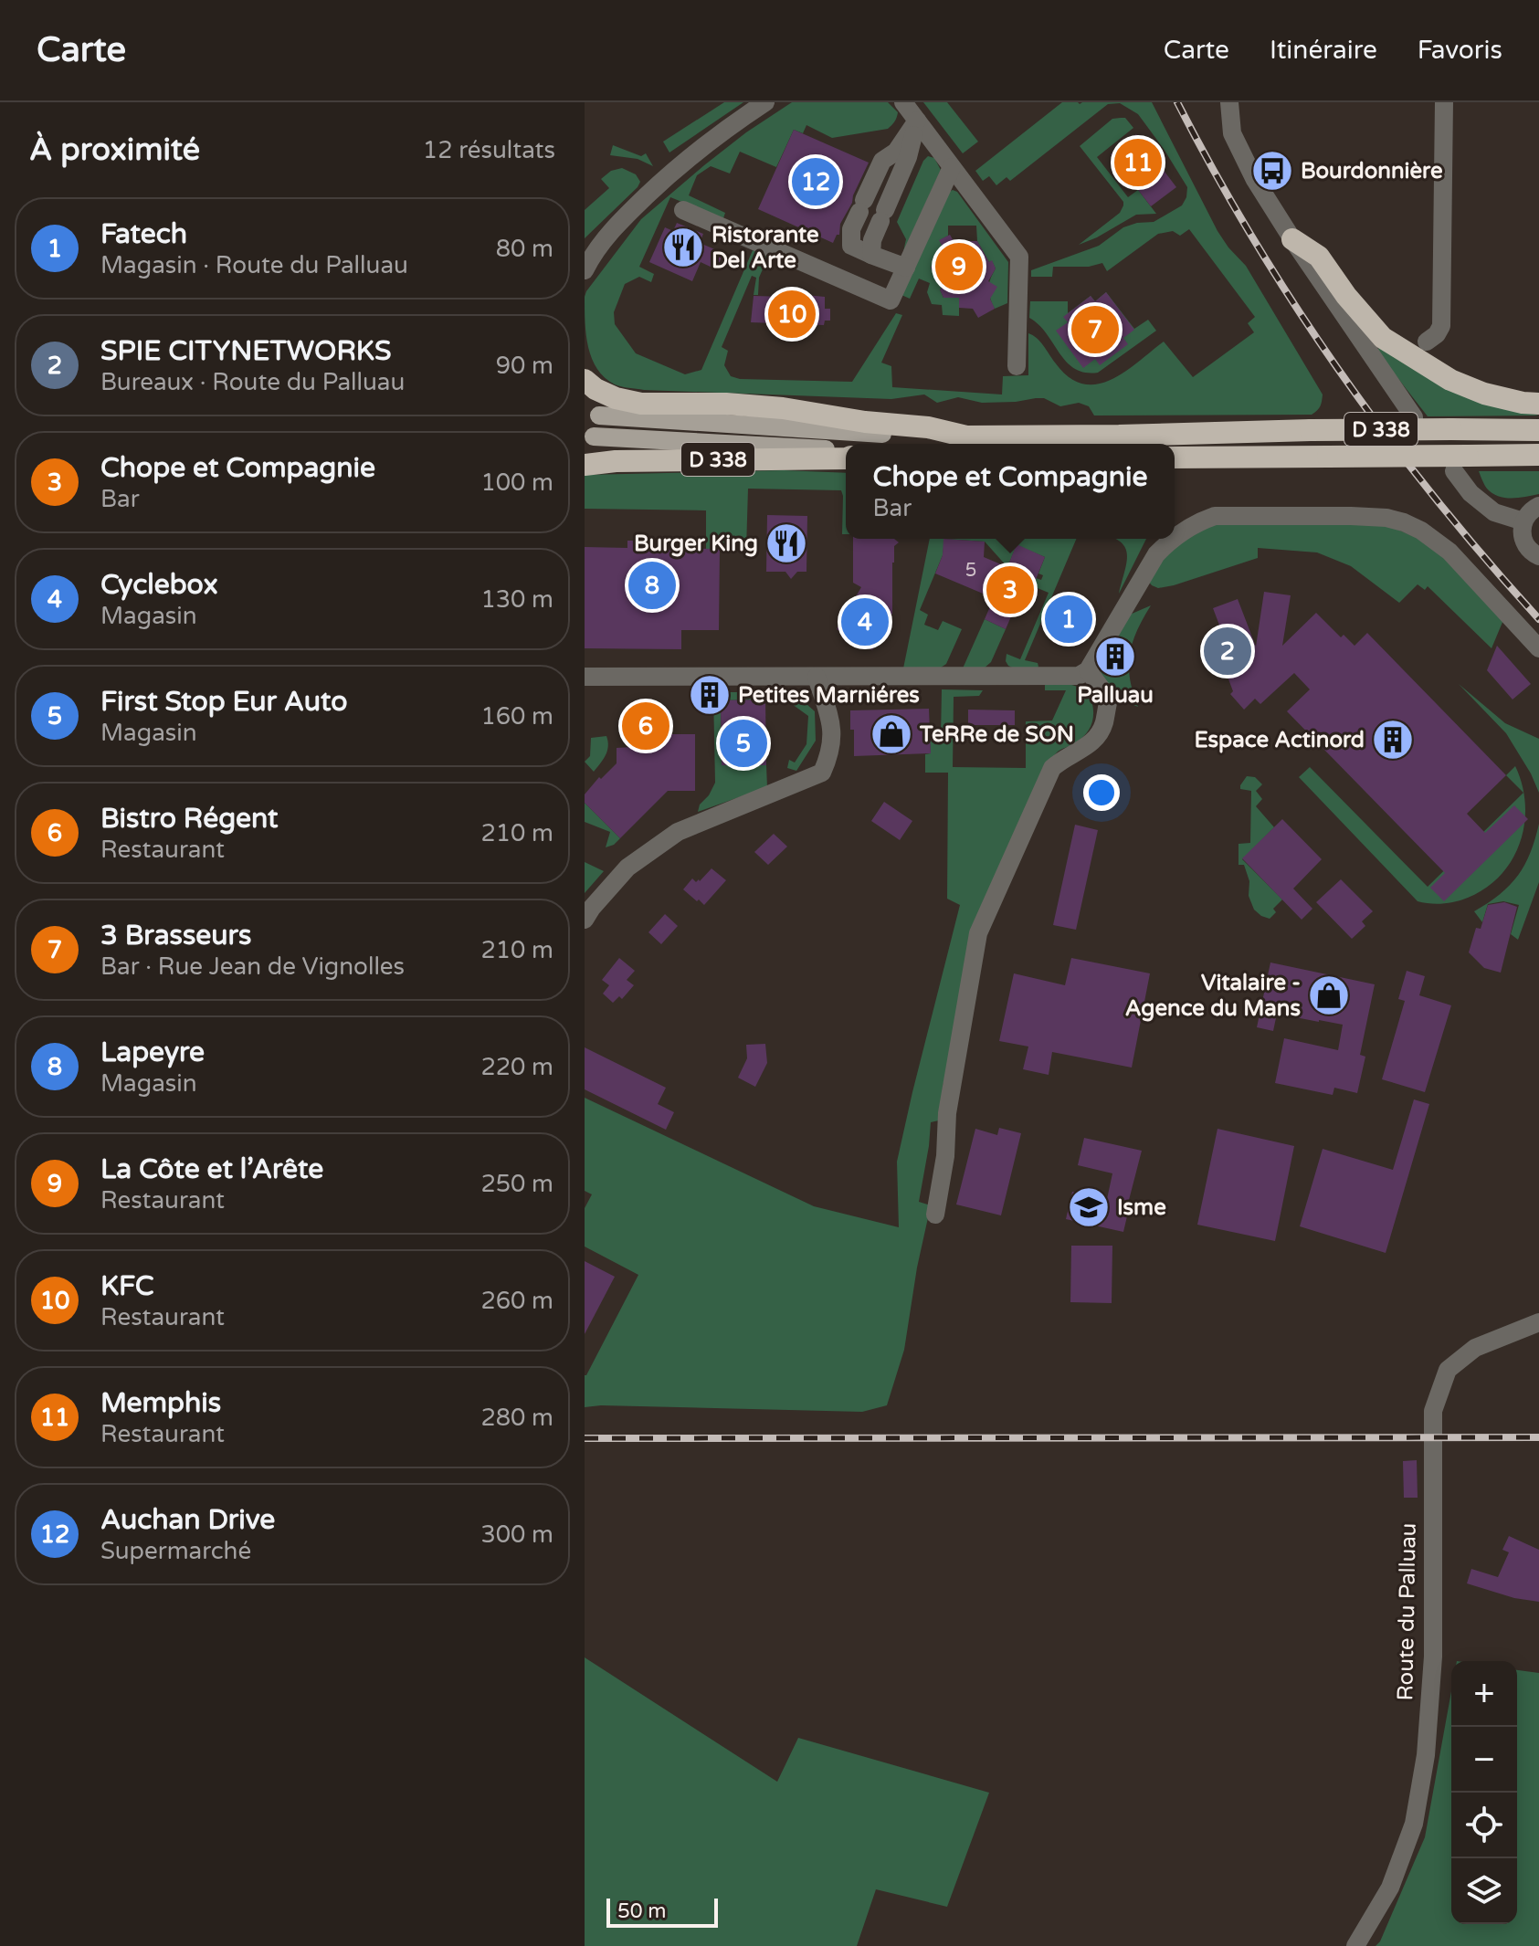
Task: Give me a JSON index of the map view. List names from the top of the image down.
{
  "streets": {
    "highway": ["D 338"],
    "street": ["Route du Palluau"]
  },
  "places": {
    "bus stop": ["Bourdonnière"],
    "restaurant": ["Ristorante Del Arte", "Burger King"],
    "building": ["Palluau", "Petites Marniéres", "Espace Actinord"],
    "shop": ["TeRRe de SON", "Vitalaire - Agence du Mans"],
    "school or university": ["Isme"]
  },
  "house_numbers": ["5"],
  "scale_bar": "50 m",
  "page": {
    "header": "Carte",
    "nav": ["Carte", "Itinéraire", "Favoris"],
    "heading": ["À proximité", "12 résultats"],
    "pins": [
      "11",
      "12",
      "9",
      "10",
      "7",
      "8",
      "3",
      "1",
      "4",
      "2",
      "6",
      "5"
    ],
    "list": [
      {
        "mark": "1",
        "name": "Fatech",
        "note": "Magasin · Route du Palluau",
        "value": "80 m"
      },
      {
        "mark": "2",
        "name": "SPIE CITYNETWORKS",
        "note": "Bureaux · Route du Palluau",
        "value": "90 m"
      },
      {
        "mark": "3",
        "name": "Chope et Compagnie",
        "note": "Bar",
        "value": "100 m"
      },
      {
        "mark": "4",
        "name": "Cyclebox",
        "note": "Magasin",
        "value": "130 m"
      },
      {
        "mark": "5",
        "name": "First Stop Eur Auto",
        "note": "Magasin",
        "value": "160 m"
      },
      {
        "mark": "6",
        "name": "Bistro Régent",
        "note": "Restaurant",
        "value": "210 m"
      },
      {
        "mark": "7",
        "name": "3 Brasseurs",
        "note": "Bar · Rue Jean de Vignolles",
        "value": "210 m"
      },
      {
        "mark": "8",
        "name": "Lapeyre",
        "note": "Magasin",
        "value": "220 m"
      },
      {
        "mark": "9",
        "name": "La Côte et l’Arête",
        "note": "Restaurant",
        "value": "250 m"
      },
      {
        "mark": "10",
        "name": "KFC",
        "note": "Restaurant",
        "value": "260 m"
      },
      {
        "mark": "11",
        "name": "Memphis",
        "note": "Restaurant",
        "value": "280 m"
      },
      {
        "mark": "12",
        "name": "Auchan Drive",
        "note": "Supermarché",
        "value": "300 m"
      }
    ],
    "popup": ["Chope et Compagnie", "Bar"],
    "map_buttons": ["+", "−"],
    "scale": "50 m"
  }
}
